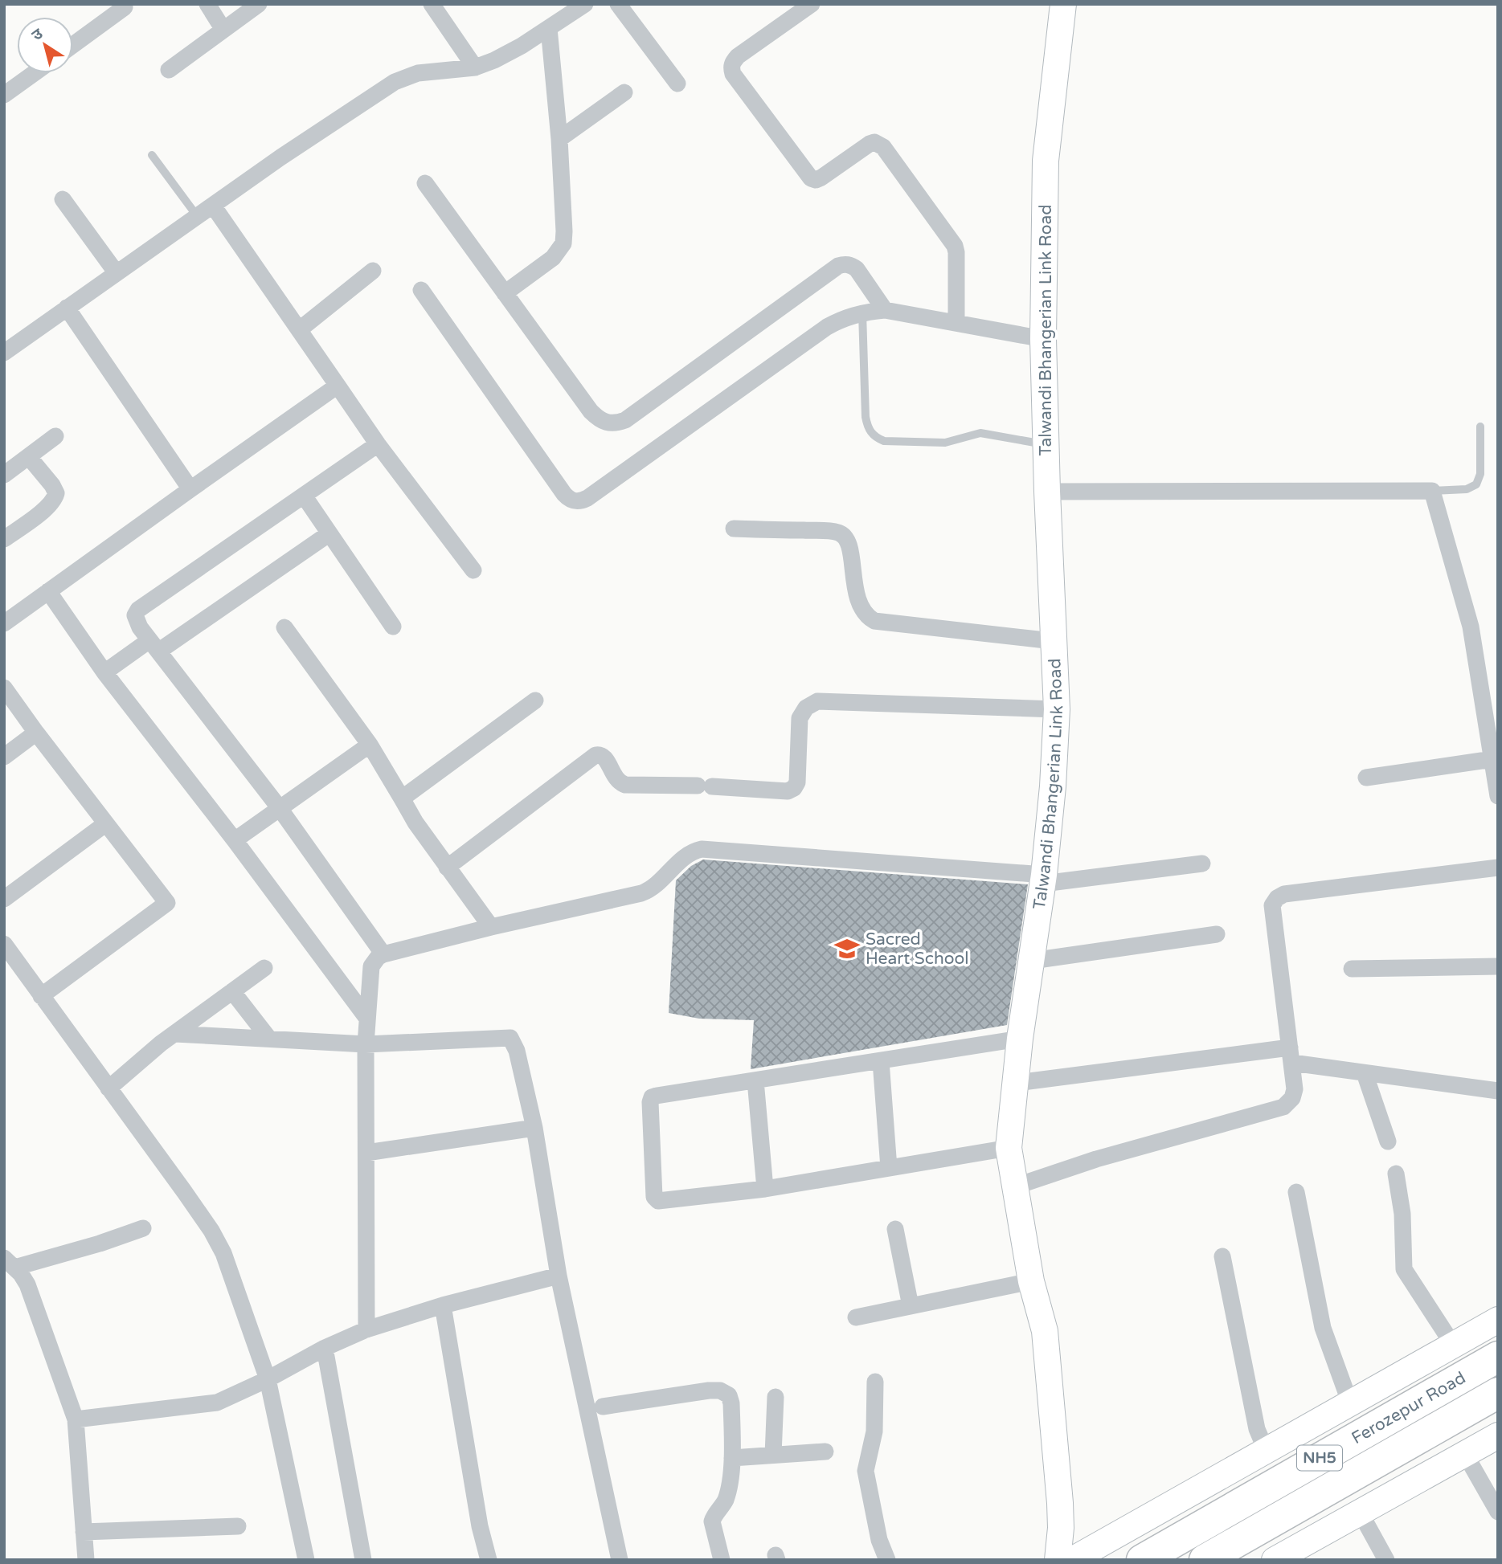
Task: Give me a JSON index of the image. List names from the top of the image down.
{
  "streets": {
    "highway": ["Ferozepur Road", "NH5"],
    "street": ["Talwandi Bhangerian Link Road"]
  },
  "places": {
    "school or university": ["Sacred Heart School"]
  },
  "north": "top left"
}
